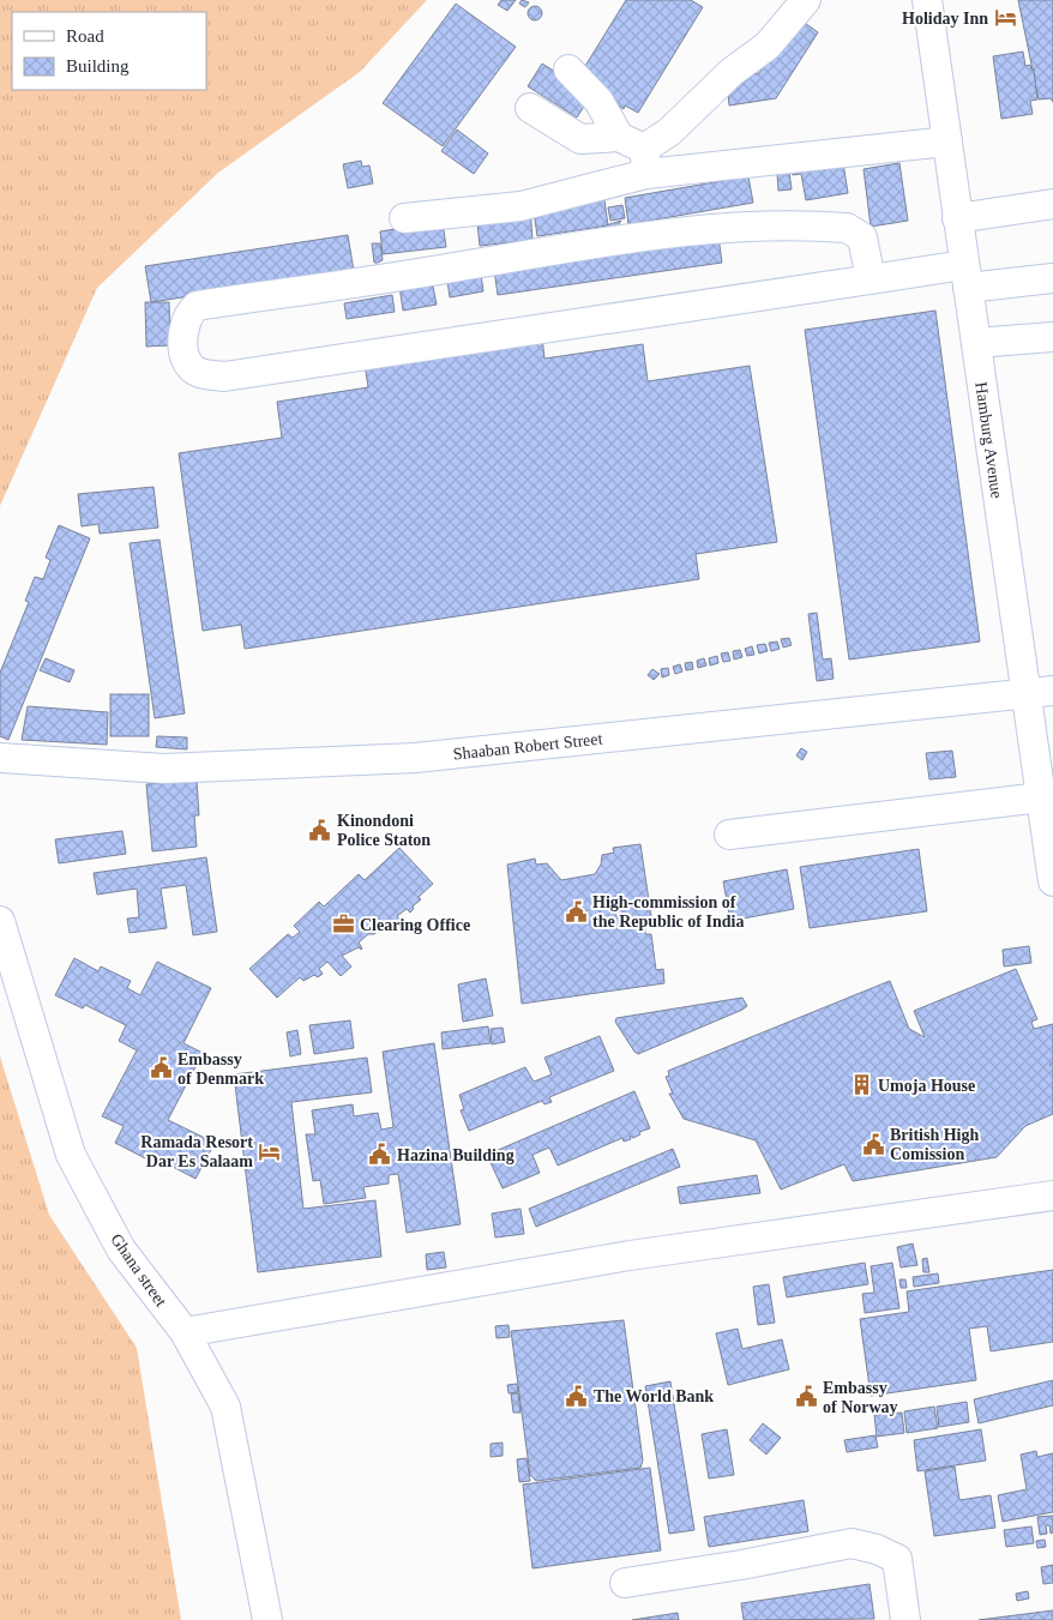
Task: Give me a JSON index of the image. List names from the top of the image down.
{
  "streets": {
    "street": ["Hamburg Avenue", "Shaaban Robert Street", "Ghana street"]
  },
  "crossings": [
    ["Hamburg Avenue", "Shaaban Robert Street"]
  ],
  "places": {
    "hotel": ["Holiday Inn", "Ramada Resort Dar Es Salaam"],
    "public building": [
      "Kinondoni Police Staton",
      "High-commission of the Republic of India",
      "Embassy of Denmark",
      "British High Comission",
      "Hazina Building",
      "The World Bank",
      "Embassy of Norway"
    ],
    "office": ["Clearing Office"],
    "building": ["Umoja House"]
  },
  "legend": ["Road", "Building"]
}
